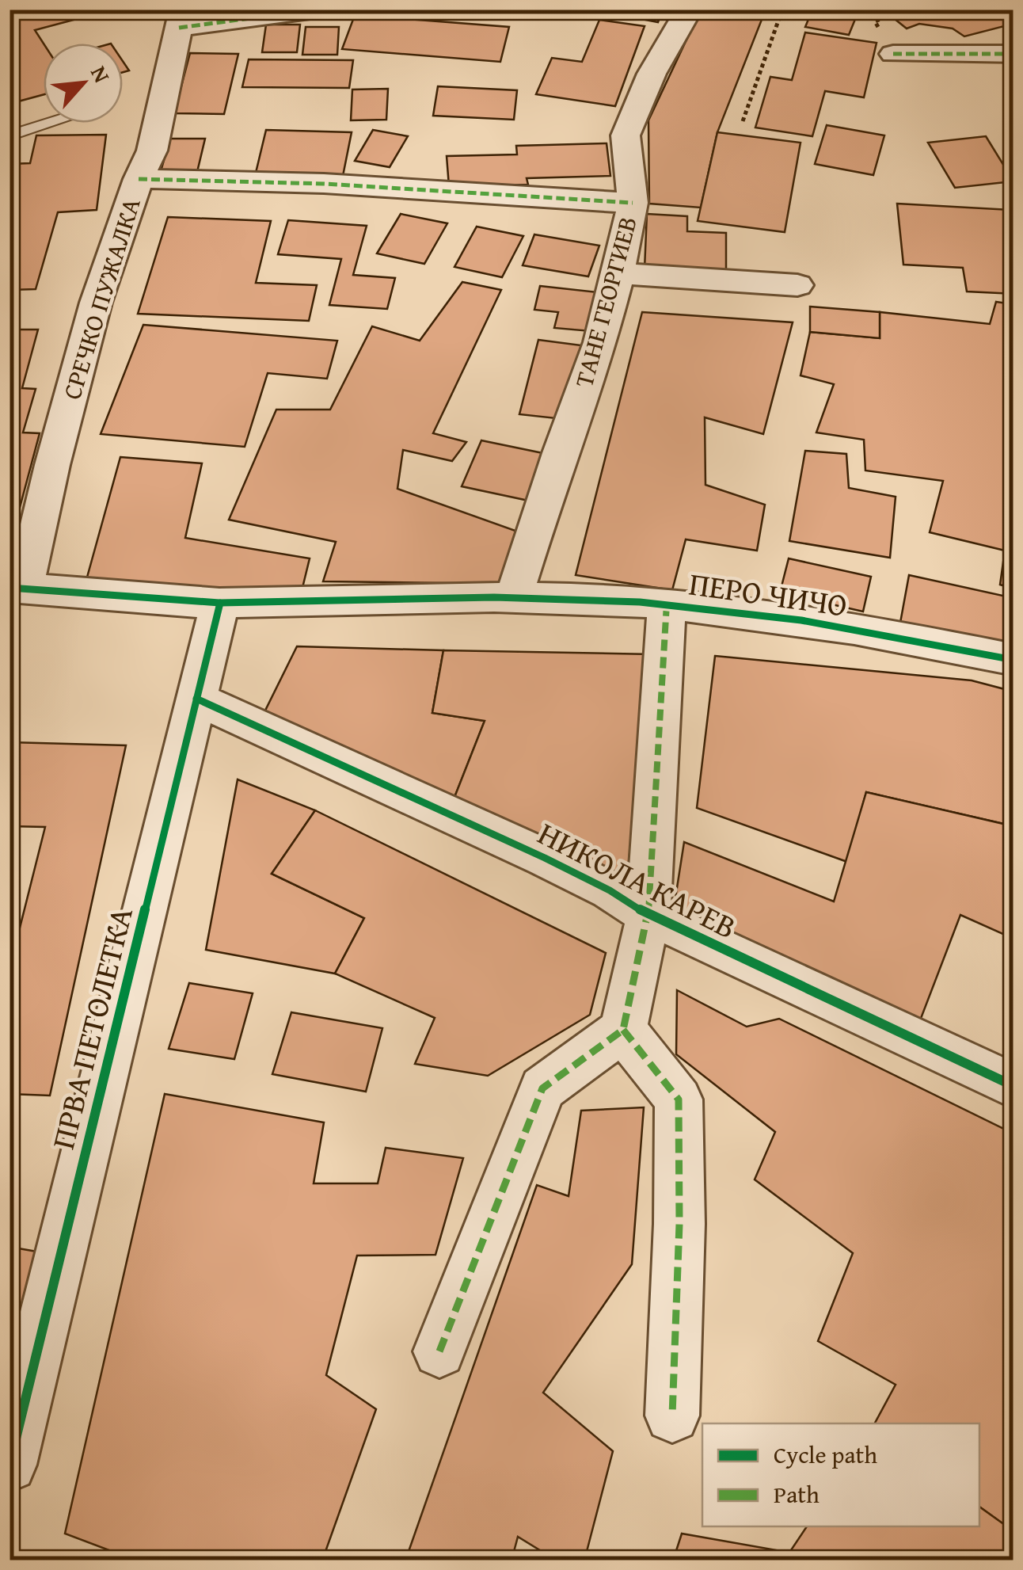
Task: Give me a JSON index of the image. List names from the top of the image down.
{
  "streets": {
    "street": [
      "СРЕЧКО ПУЖАЛКА",
      "ТАНЕ ГЕОРГИЕВ",
      "ПЕРО ЧИЧО",
      "НИКОЛА КАРЕВ",
      "ПРВА ПЕТОЛЕТКА"
    ]
  },
  "crossings": [
    ["ТАНЕ ГЕОРГИЕВ", "ПЕРО ЧИЧО"],
    ["ПЕРО ЧИЧО", "ПРВА ПЕТОЛЕТКА"],
    ["НИКОЛА КАРЕВ", "ПРВА ПЕТОЛЕТКА"]
  ],
  "legend": ["Cycle path", "Path"],
  "north": "top right"
}
